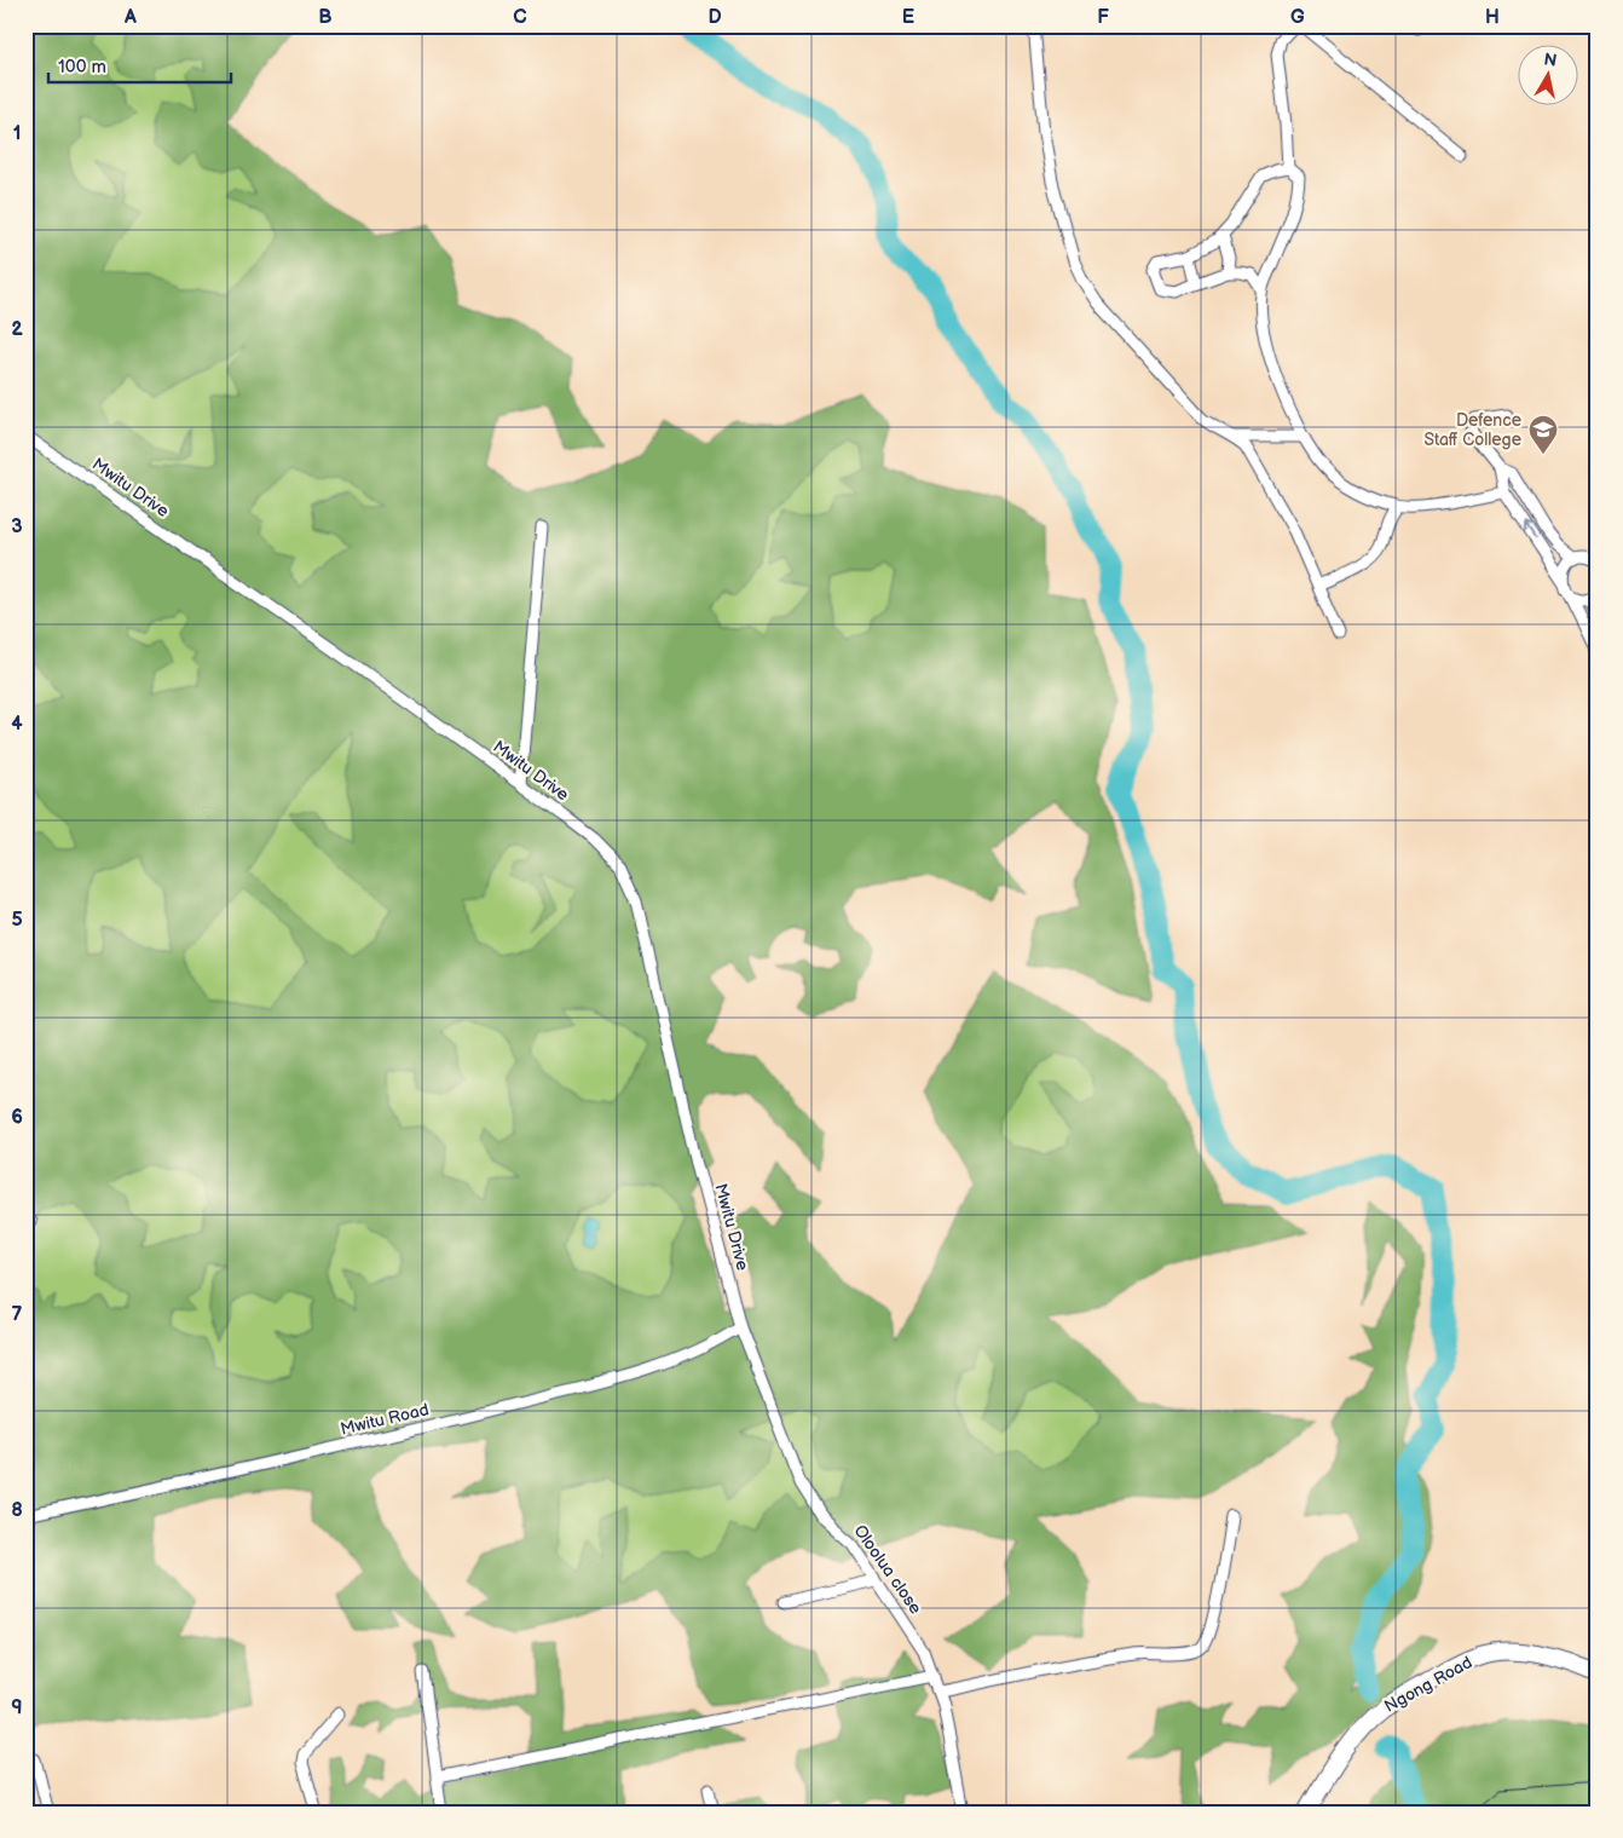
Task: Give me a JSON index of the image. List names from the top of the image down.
{
  "streets": {
    "main road": ["Ngong Road"],
    "street": ["Mwitu Drive", "Mwitu Road", "Oloolua close"]
  },
  "crossings": [
    ["Mwitu Drive", "Mwitu Road"],
    ["Mwitu Drive", "Oloolua close"],
    ["Mwitu Road", "Oloolua close"]
  ],
  "places": {
    "school or university": ["Defence Staff College"]
  },
  "scale_bar": "100 m",
  "north": "top",
  "grid": {
    "columns": [
      "A",
      "B",
      "C",
      "D",
      "E",
      "F",
      "G",
      "H"
    ],
    "rows": [
      "1",
      "2",
      "3",
      "4",
      "5",
      "6",
      "7",
      "8",
      "9"
    ]
  }
}
